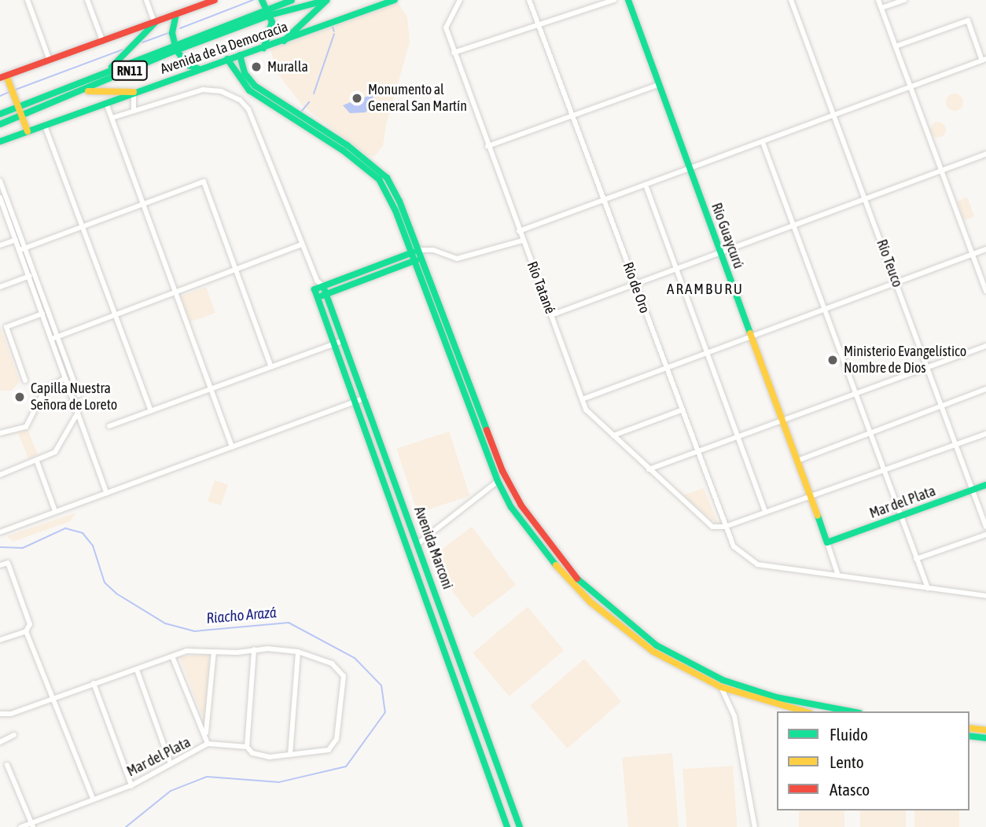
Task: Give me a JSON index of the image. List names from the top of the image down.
{
  "streets": {
    "main road": [
      "Avenida de la Democracia",
      "RN11",
      "Río Guaycurú",
      "Mar del Plata",
      "Avenida Marconi"
    ],
    "street": ["Río Teuco", "Río Tatané", "Río de Oro"]
  },
  "crossings": [
    ["Río Guaycurú", "Río de Oro"],
    ["Río Guaycurú", "Mar del Plata"],
    ["Río Teuco", "Mar del Plata"],
    ["Río Tatané", "Río de Oro"]
  ],
  "districts": ["ARAMBURU"],
  "water": ["Riacho Arazá"],
  "places": [
    "Muralla",
    "Monumento al General San Martín",
    "Ministerio Evangelístico Nombre de Dios",
    "Capilla Nuestra Señora de Loreto"
  ],
  "legend": ["Fluido", "Lento", "Atasco"]
}
